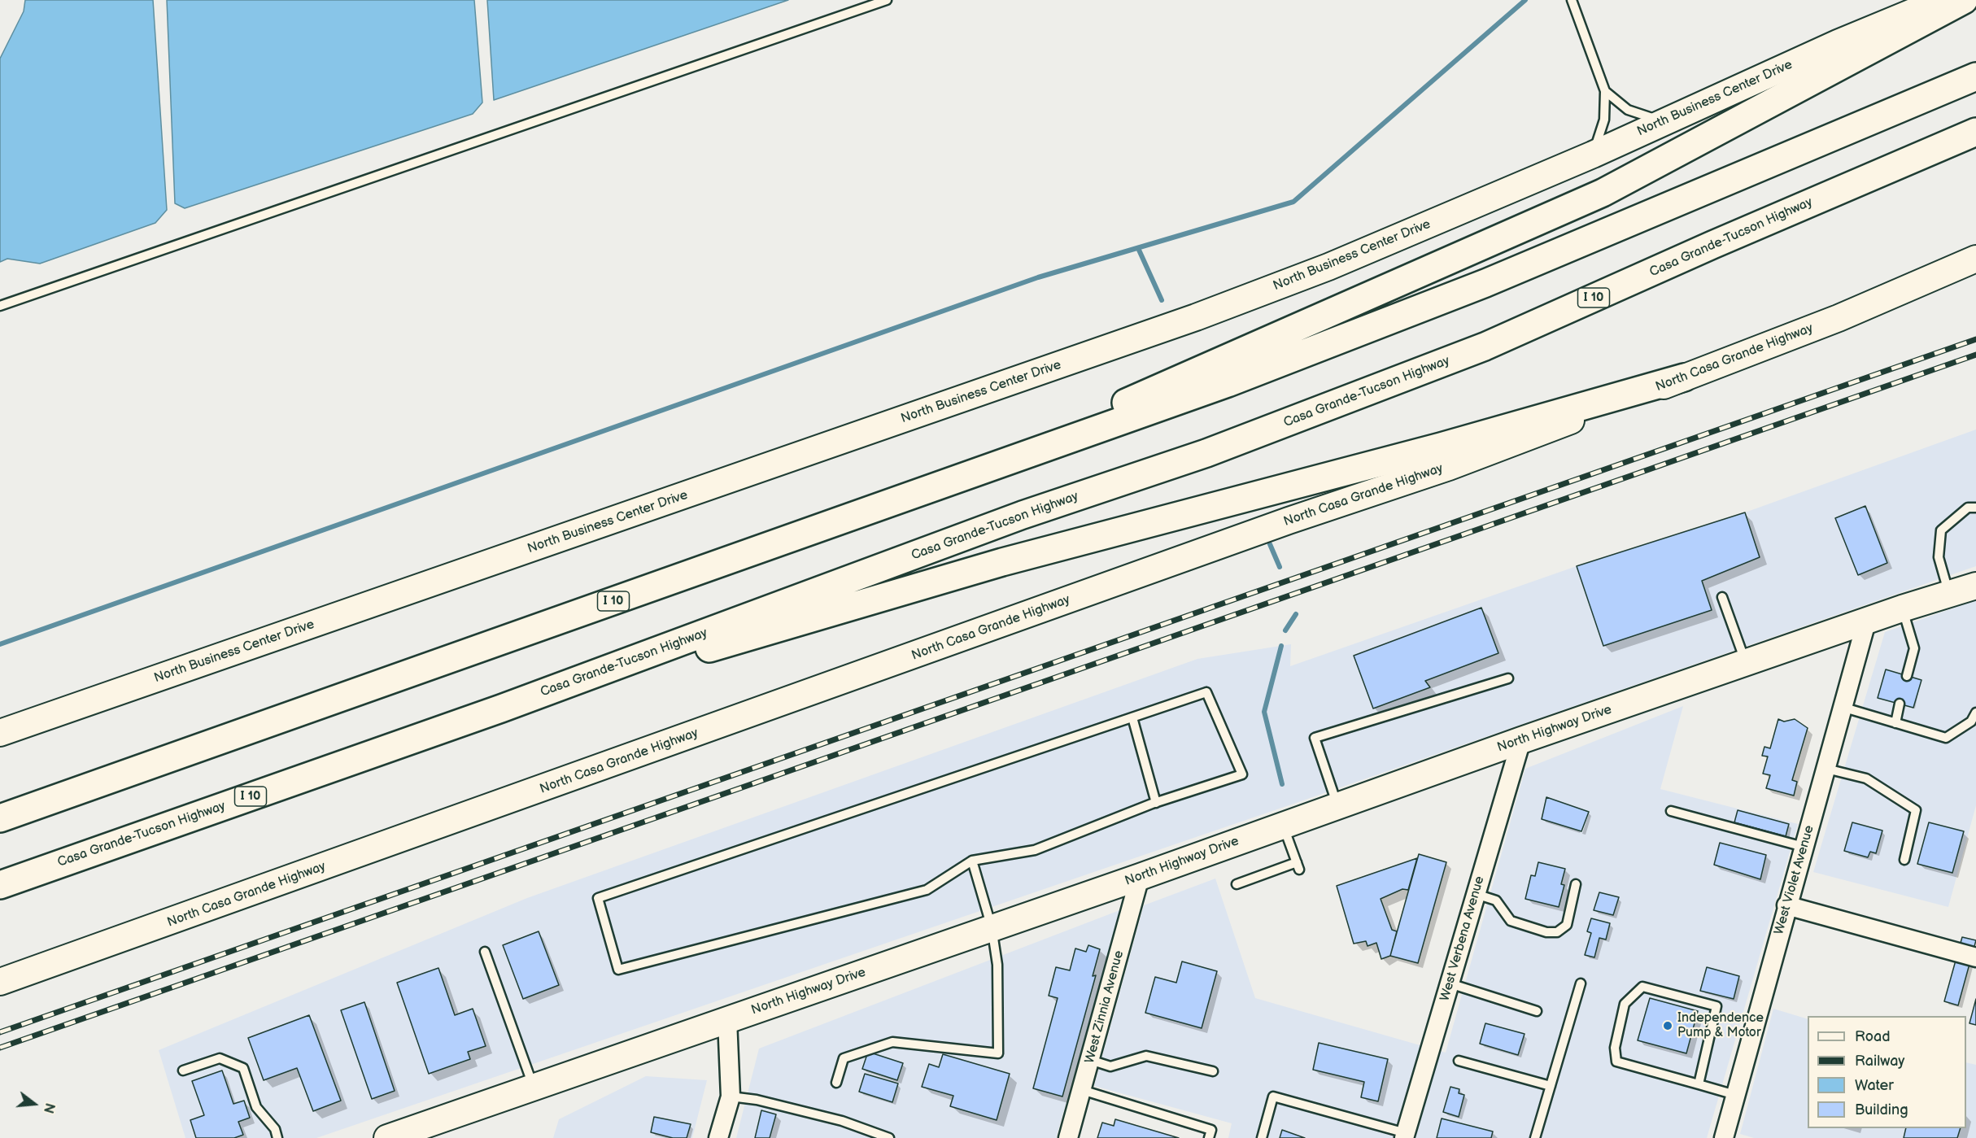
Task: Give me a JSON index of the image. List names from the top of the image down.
{
  "streets": {
    "highway": ["Casa Grande-Tucson Highway", "I 10"],
    "main road": ["North Business Center Drive", "North Casa Grande Highway", "North Highway Drive"],
    "street": ["West Violet Avenue", "West Verbena Avenue", "West Zinnia Avenue"]
  },
  "crossings": [
    ["North Highway Drive", "West Violet Avenue"],
    ["North Highway Drive", "West Verbena Avenue"],
    ["North Highway Drive", "West Zinnia Avenue"]
  ],
  "places": ["Independence Pump & Motor"],
  "legend": [
    "Road",
    "Railway",
    "Water",
    "Building"
  ],
  "north": "right"
}
